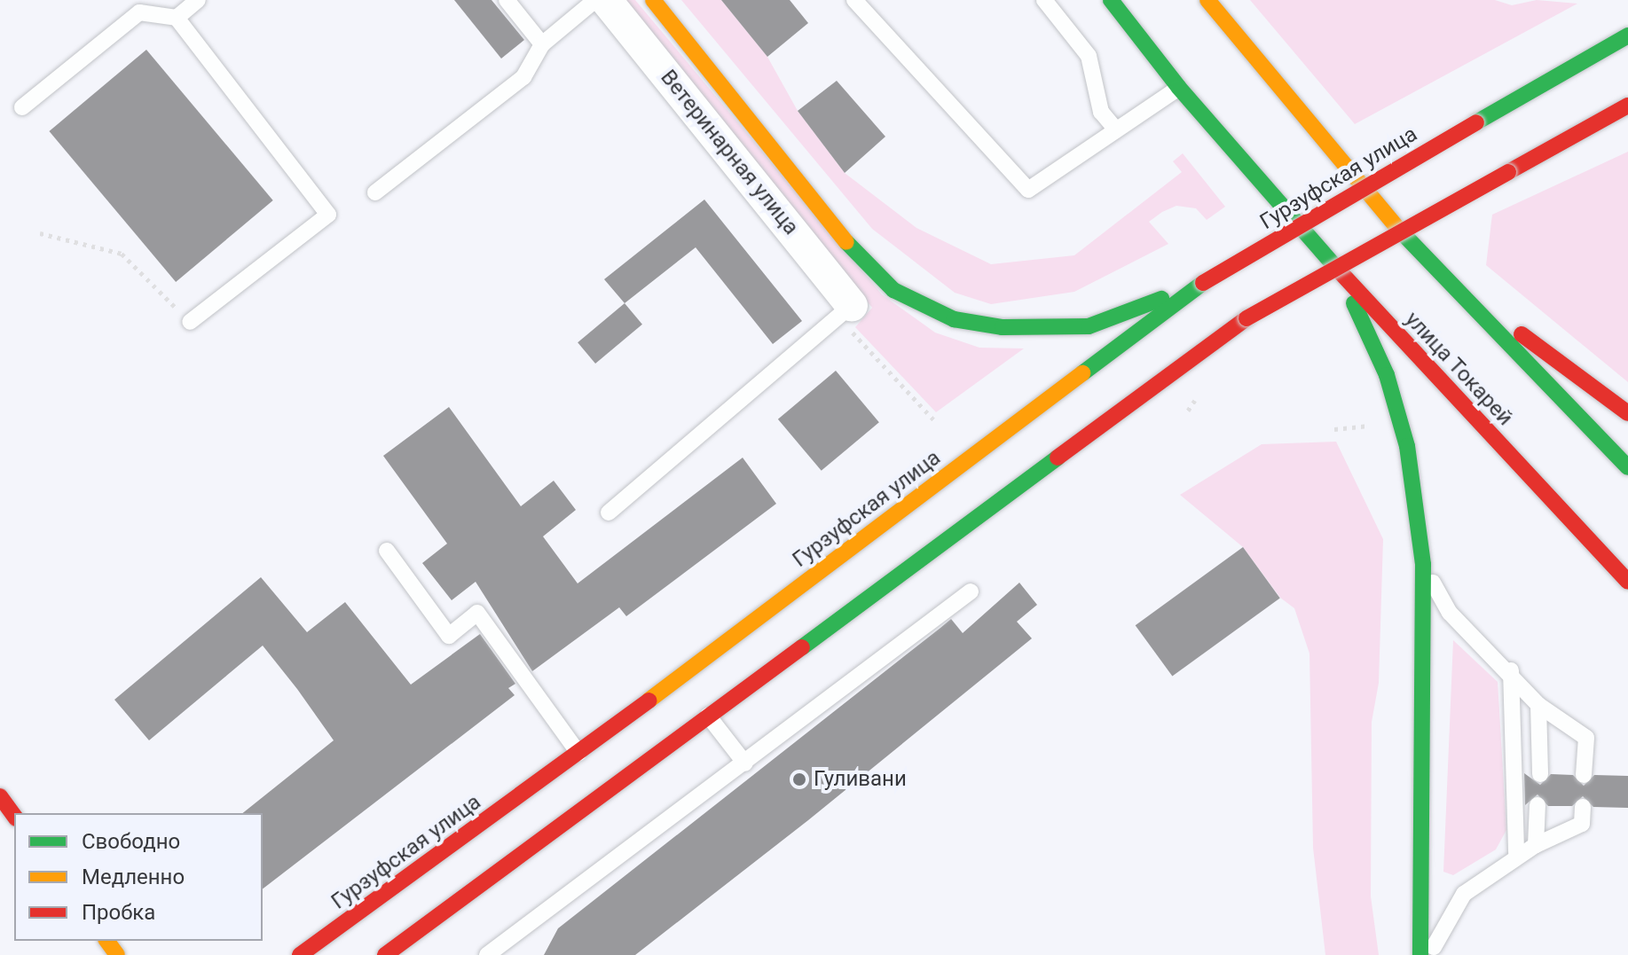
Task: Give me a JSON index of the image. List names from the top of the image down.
{
  "streets": {
    "main road": ["Гурзуфская улица", "улица Токарей"],
    "street": ["Ветеринарная улица"]
  },
  "places": ["Гуливани"],
  "legend": ["Свободно", "Медленно", "Пробка"]
}
